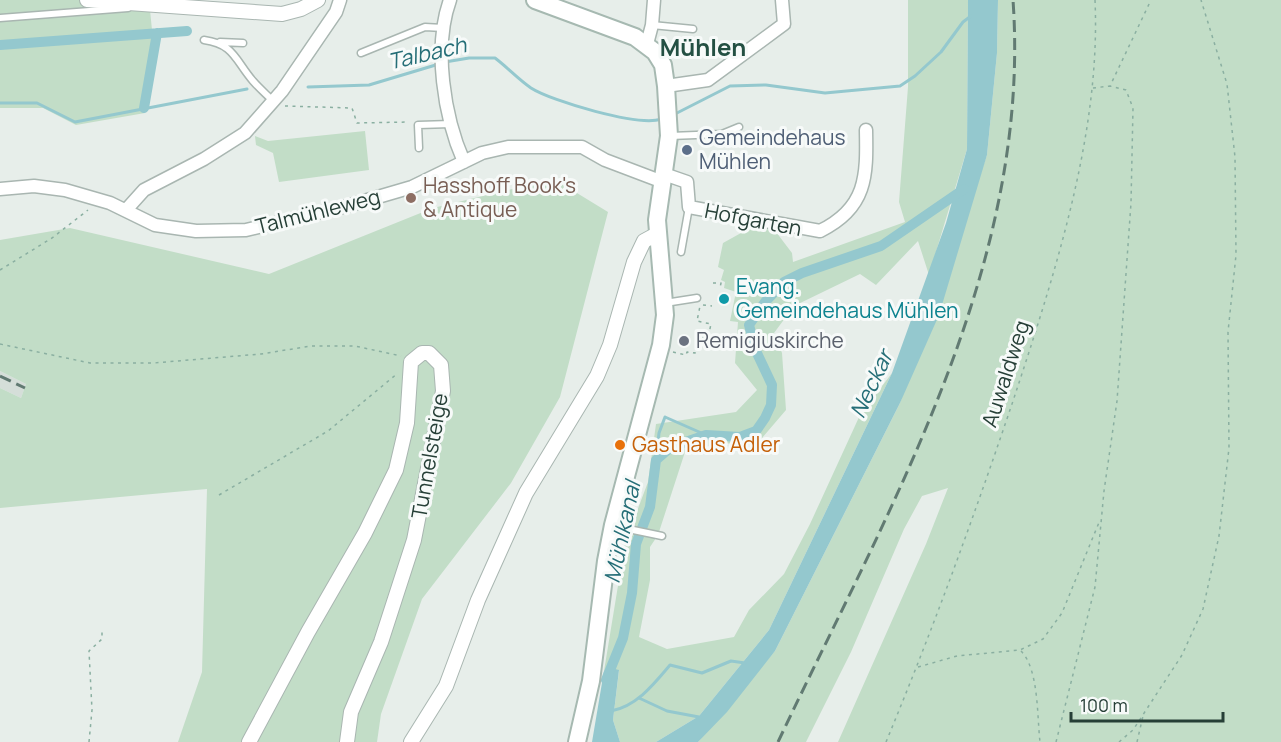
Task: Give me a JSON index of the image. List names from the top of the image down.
{
  "streets": {
    "street": ["Talmühleweg", "Hofgarten", "Tunnelsteige"],
    "path": ["Auwaldweg"]
  },
  "crossings": [
    ["Talmühleweg", "Hofgarten"]
  ],
  "districts": ["Mühlen"],
  "water": ["Talbach", "Neckar", "Mühlkanal"],
  "places": [
    "Gemeindehaus Mühlen",
    "Hasshoff Book's & Antique",
    "Evang. Gemeindehaus Mühlen",
    "Remigiuskirche",
    "Gasthaus Adler"
  ],
  "scale_bar": "100 m"
}
